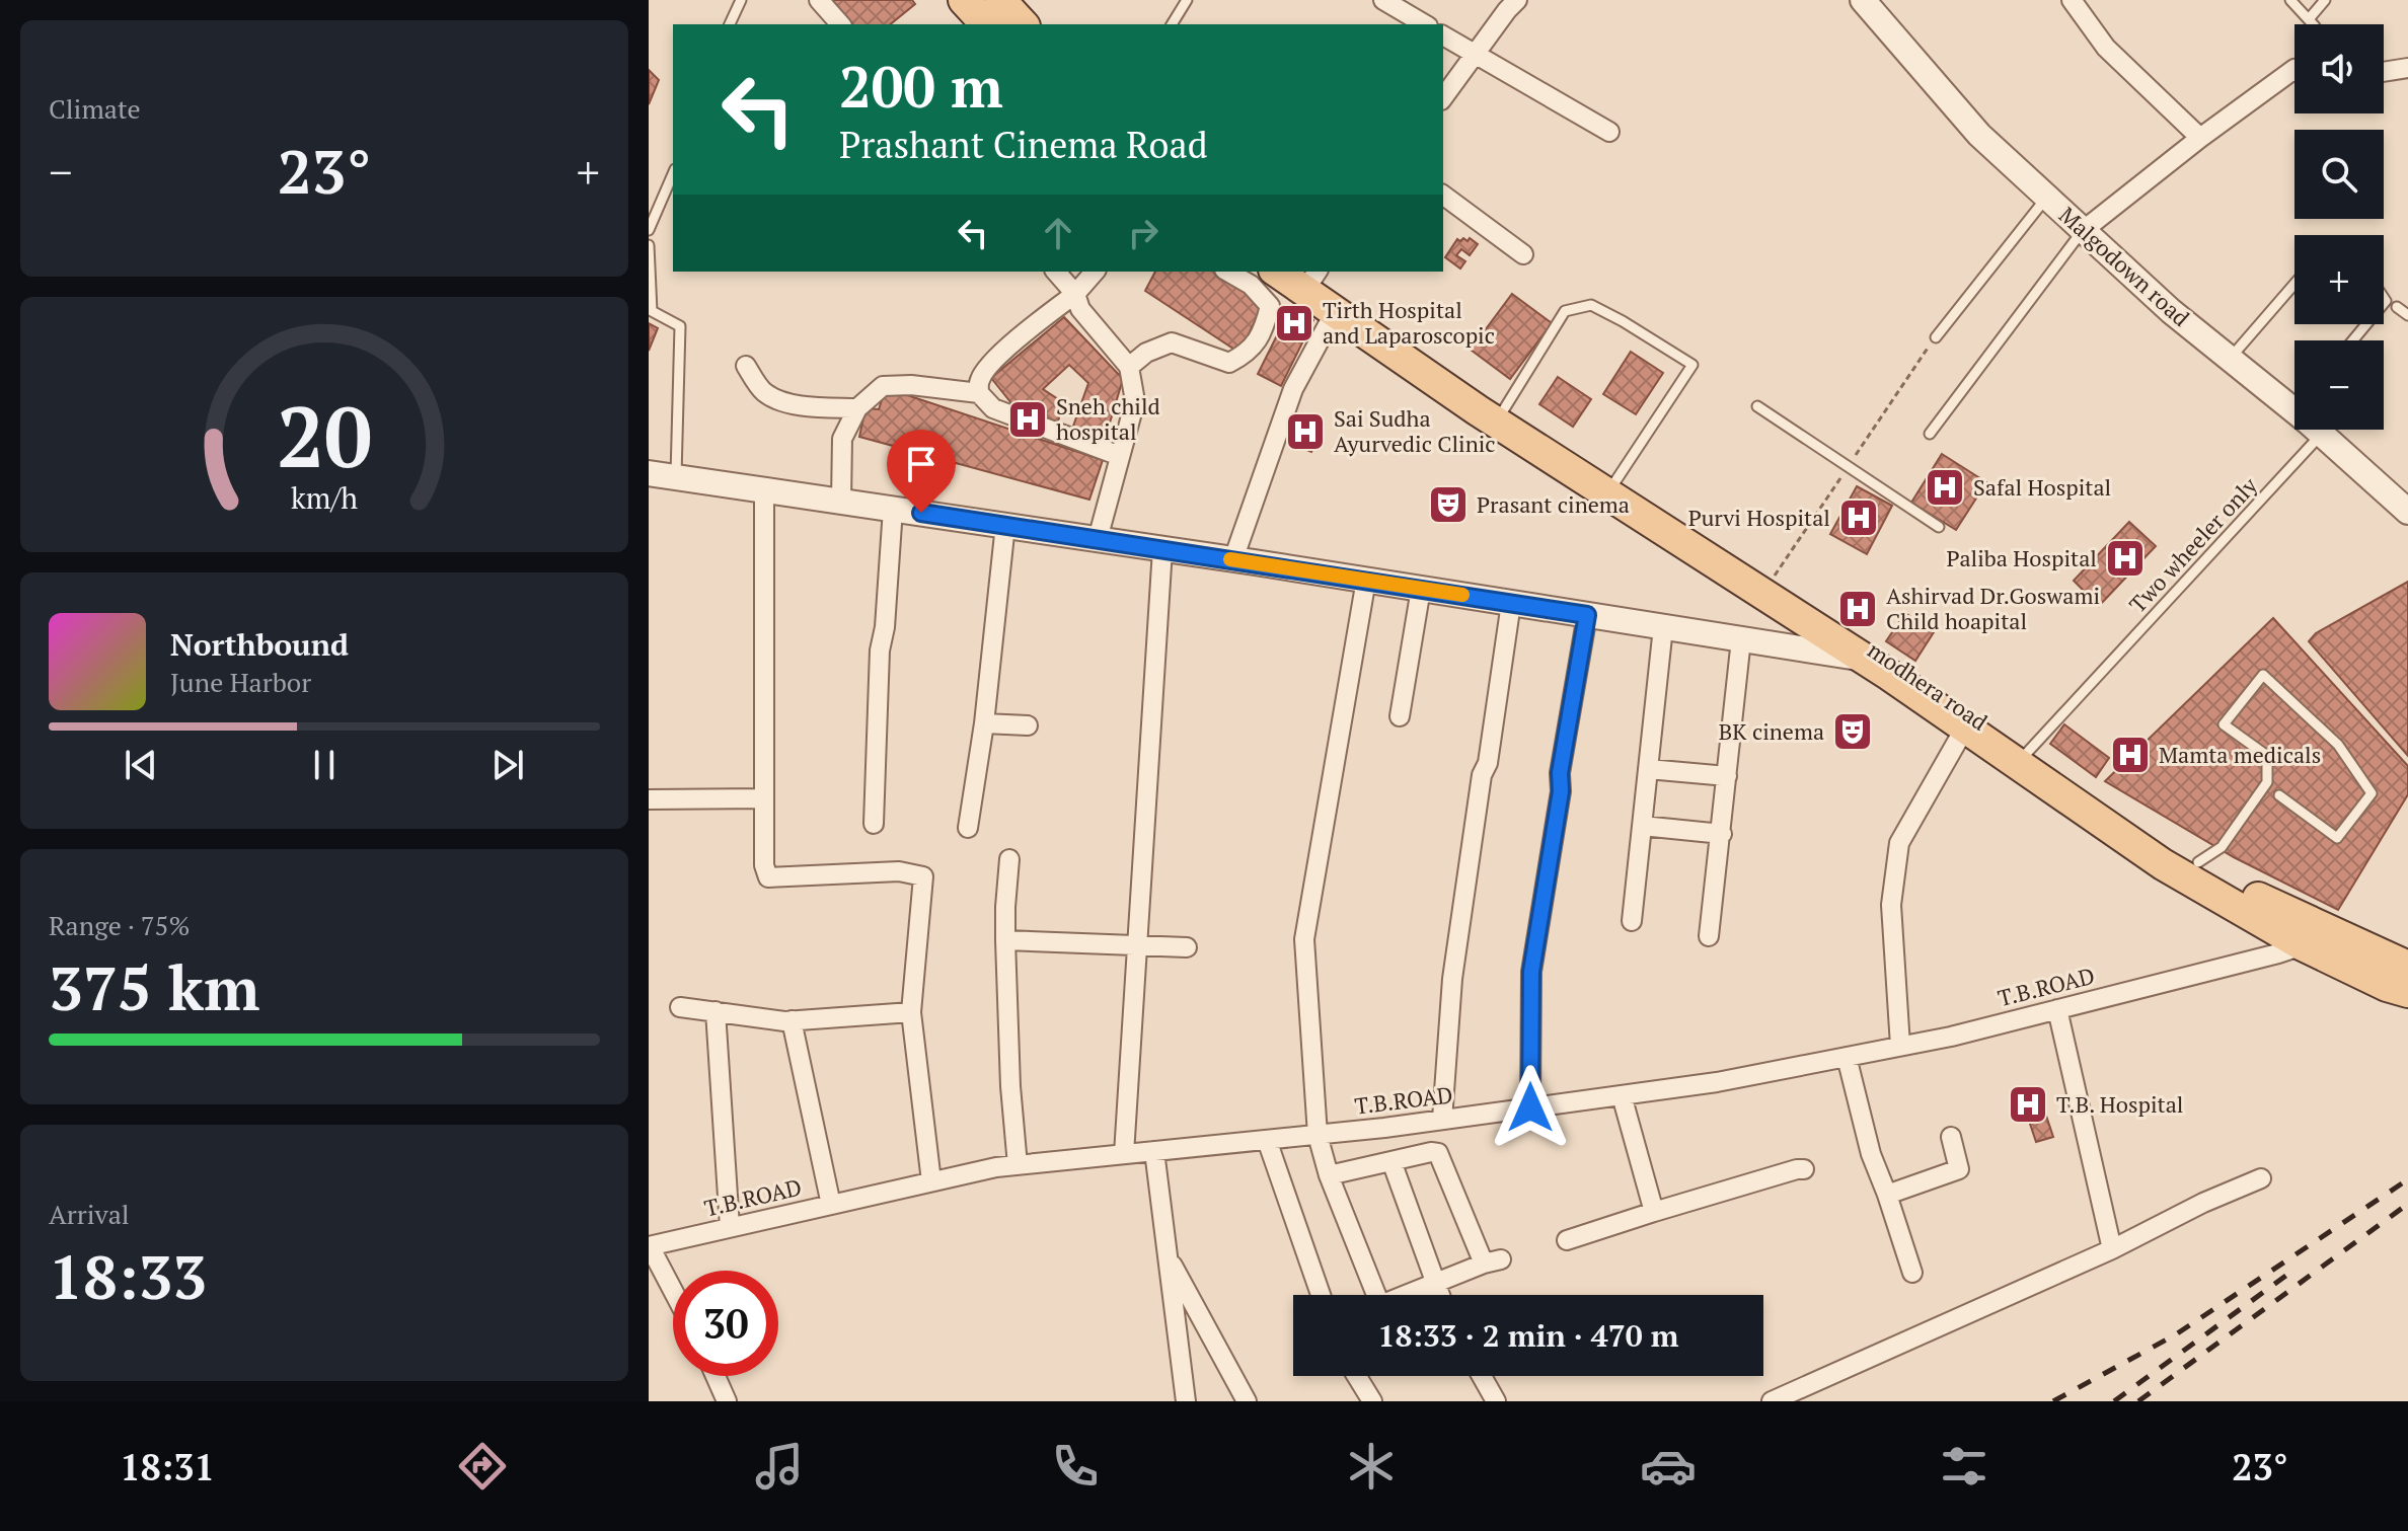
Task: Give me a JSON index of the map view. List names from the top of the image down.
{
  "streets": {
    "main road": ["modhera road"],
    "street": ["Malgodown road", "T.B.ROAD"],
    "lane": ["Two wheeler only"]
  },
  "crossings": [
    ["Malgodown road", "Two wheeler only"],
    ["Two wheeler only", "modhera road"]
  ],
  "places": {
    "hospital": [
      "Tirth Hospital and Laparoscopic",
      "Sneh child hospital",
      "Sai Sudha Ayurvedic Clinic",
      "Safal Hospital",
      "Purvi Hospital",
      "Paliba Hospital",
      "Ashirvad Dr.Goswami Child hoapital",
      "Mamta medicals",
      "T.B. Hospital"
    ],
    "theatre": ["Prasant cinema", "BK cinema"]
  },
  "page": {
    "tile": [
      "Climate",
      ["Range · 75%", "375 km"],
      ["Arrival", "18:33"]
    ],
    "map_buttons": ["+", "−"],
    "turn": ["200 m", "Prashant Cinema Road"],
    "heat": ["−", "23°", "+"],
    "song": ["Northbound", "June Harbor"],
    "limit": "30",
    "trip": "18:33 · 2 min · 470 m",
    "tabs": ["18:31", "23°"],
    "gauge": ["20", "km/h"]
  }
}
